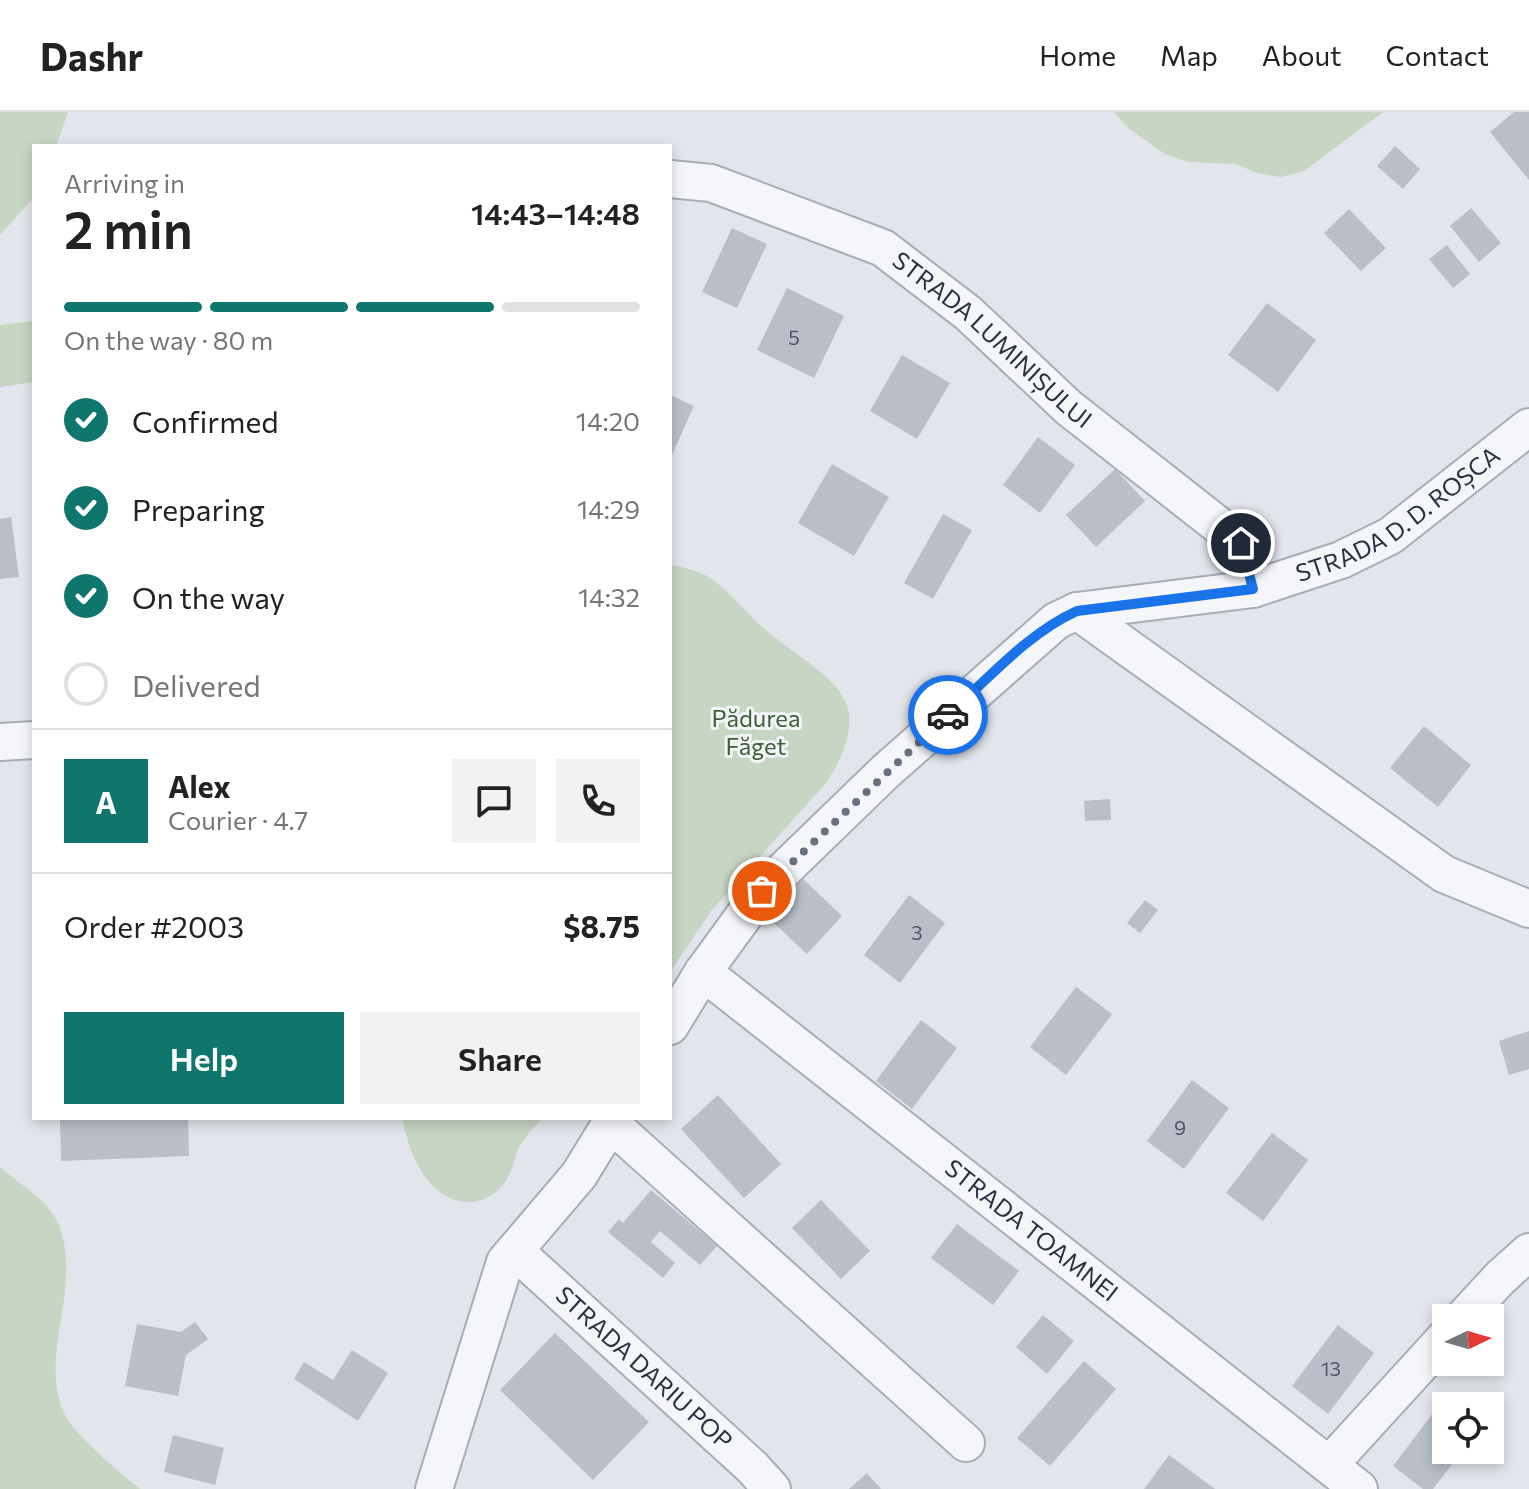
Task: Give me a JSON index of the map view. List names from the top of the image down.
{
  "streets": {
    "street": [
      "STRADA LUMINIȘULUI",
      "STRADA D. D. ROȘCA",
      "STRADA TOAMNEI",
      "STRADA DARIU POP"
    ]
  },
  "crossings": [
    ["STRADA LUMINIȘULUI", "STRADA D. D. ROȘCA"],
    ["STRADA D. D. ROȘCA", "STRADA TOAMNEI"]
  ],
  "parks": ["Pădurea Făget"],
  "house_numbers": [
    "5",
    "3",
    "9",
    "13"
  ],
  "north": "right",
  "page": {
    "header": "Dashr",
    "nav": [
      "Home",
      "Map",
      "About",
      "Contact"
    ],
    "heading": ["2 min", "Arriving in", "14:43–14:48"],
    "panel": [
      "Alex",
      "Courier · 4.7",
      "Order #2003",
      "$8.75"
    ],
    "bar": "On the way · 80 m",
    "list": [
      ["Confirmed", "14:20"],
      ["Preparing", "14:29"],
      ["On the way", "14:32"],
      "Delivered"
    ],
    "round": "A",
    "buttons": ["Help", "Share"]
  }
}
